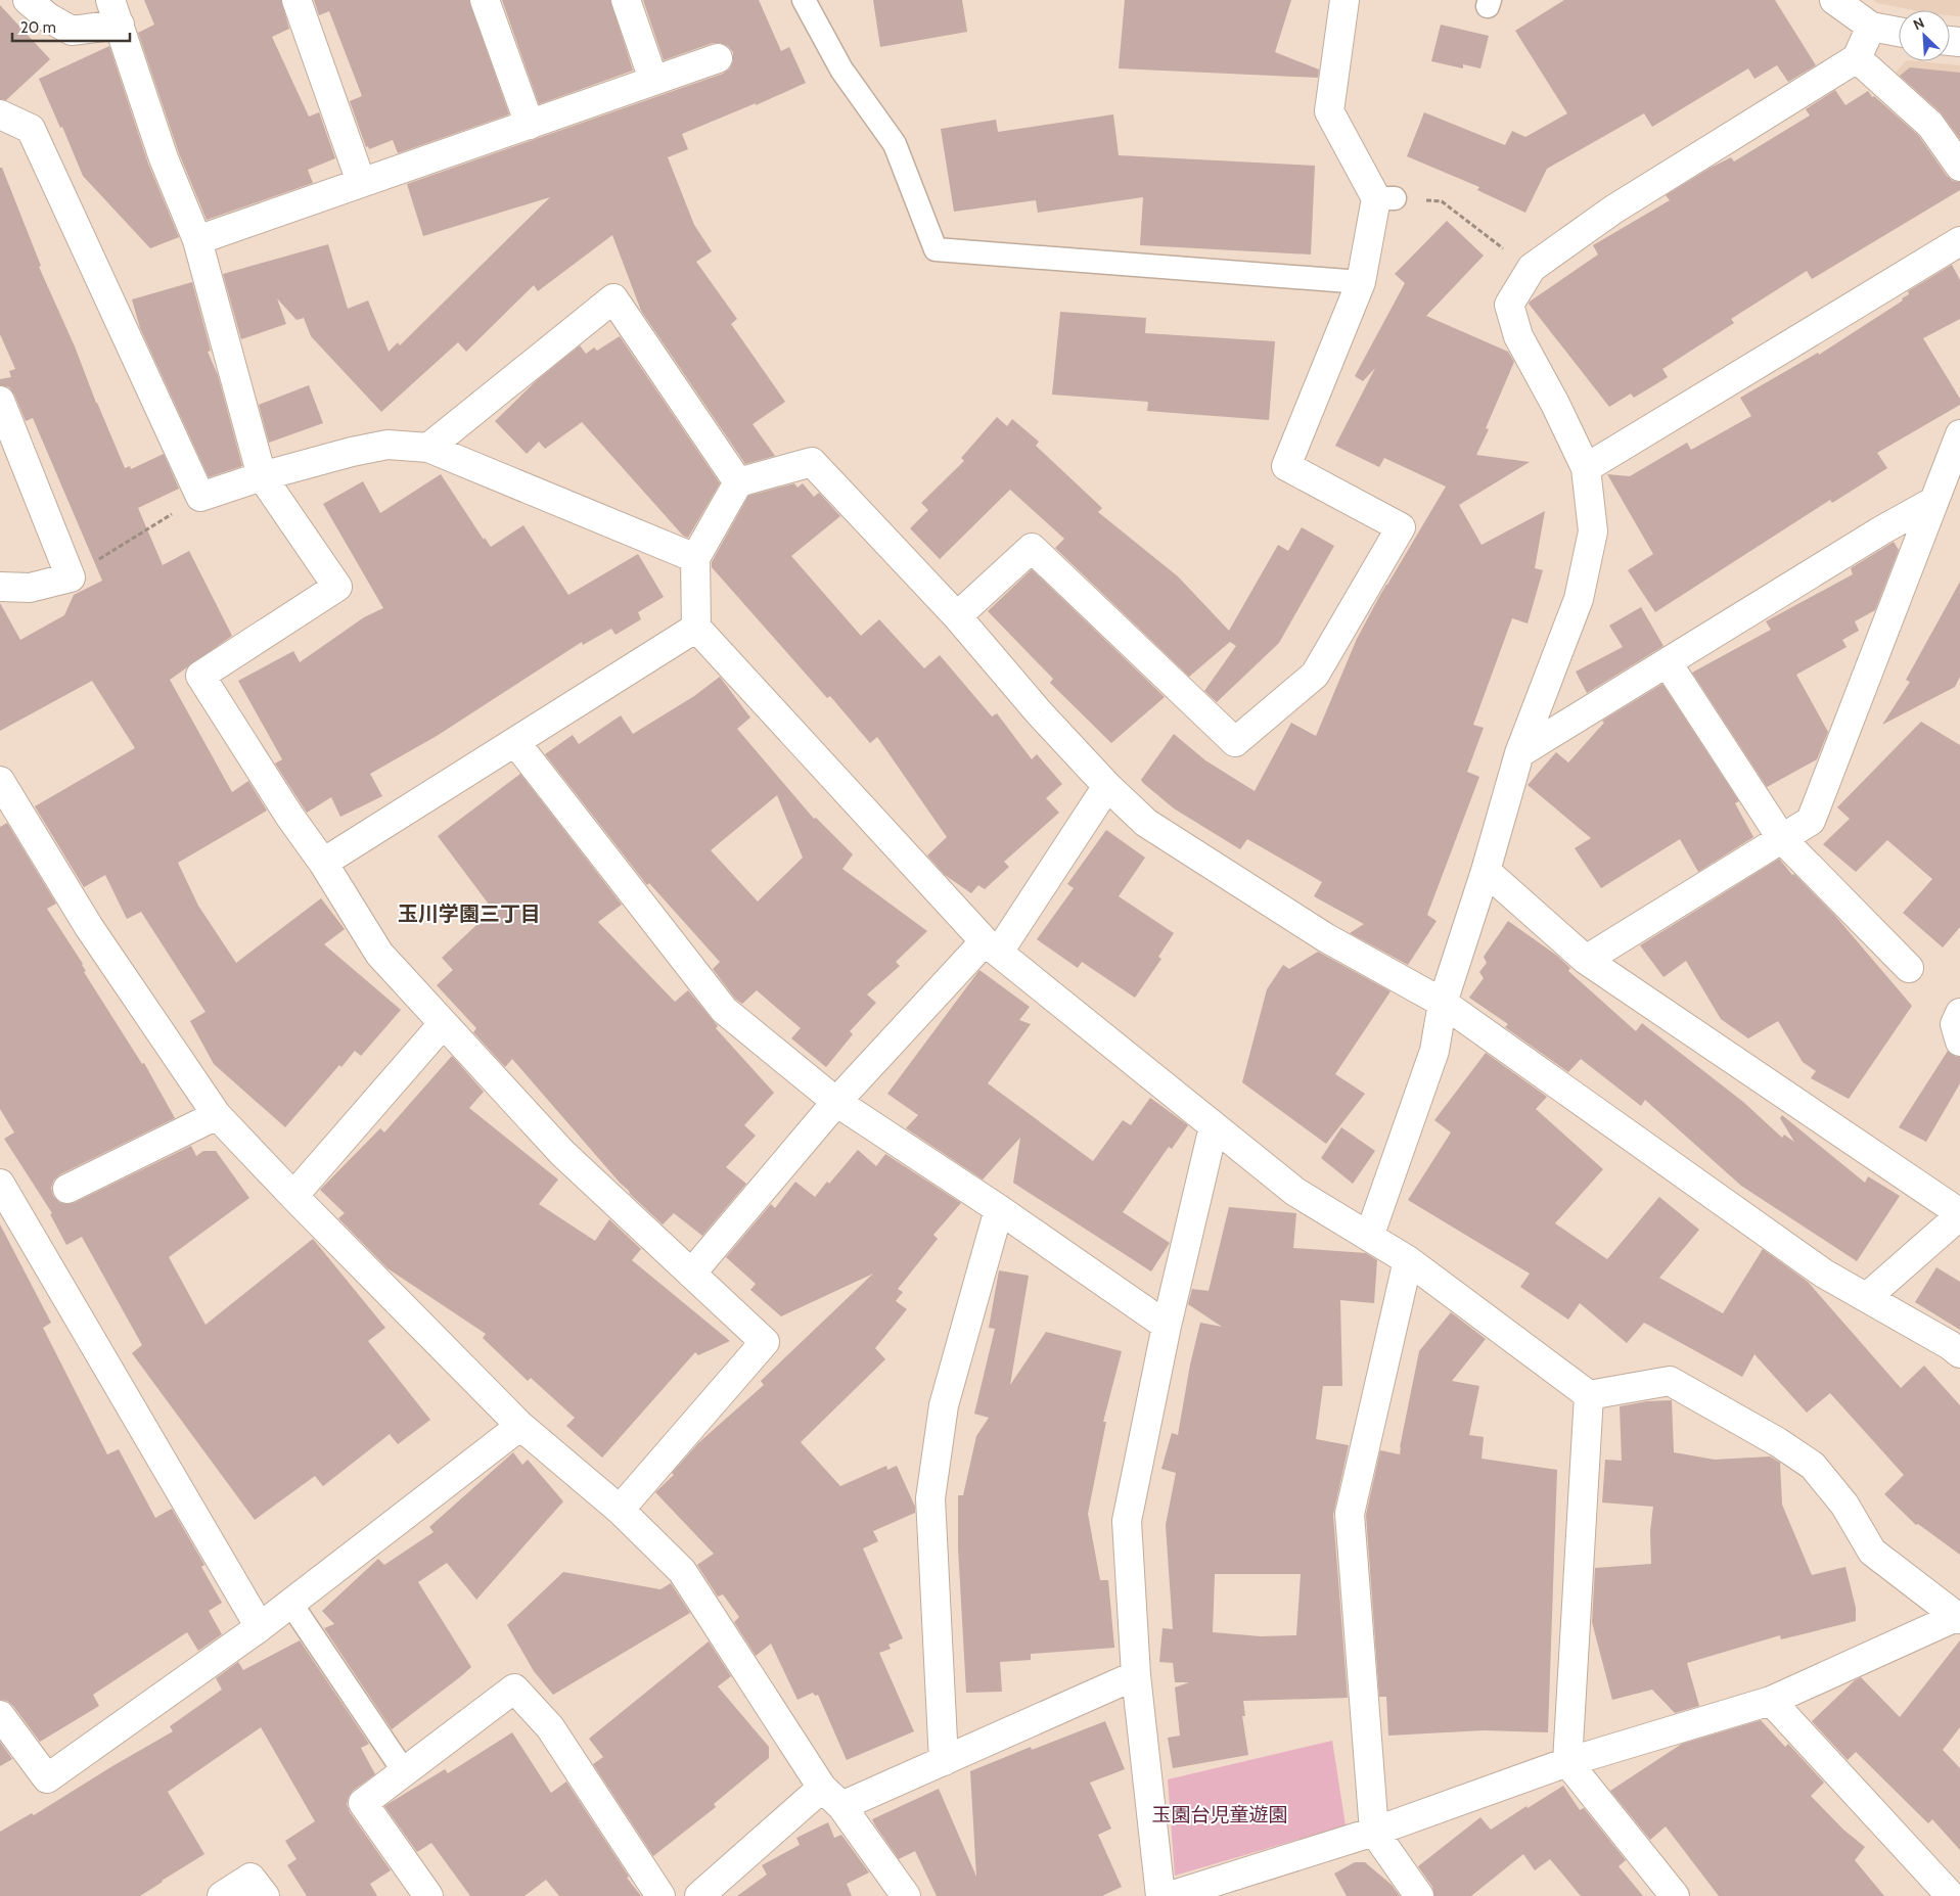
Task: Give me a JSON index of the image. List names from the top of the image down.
{
  "districts": ["玉川学園三丁目"],
  "parks": ["玉園台児童遊園"],
  "scale_bar": "20 m",
  "north": "top left"
}
